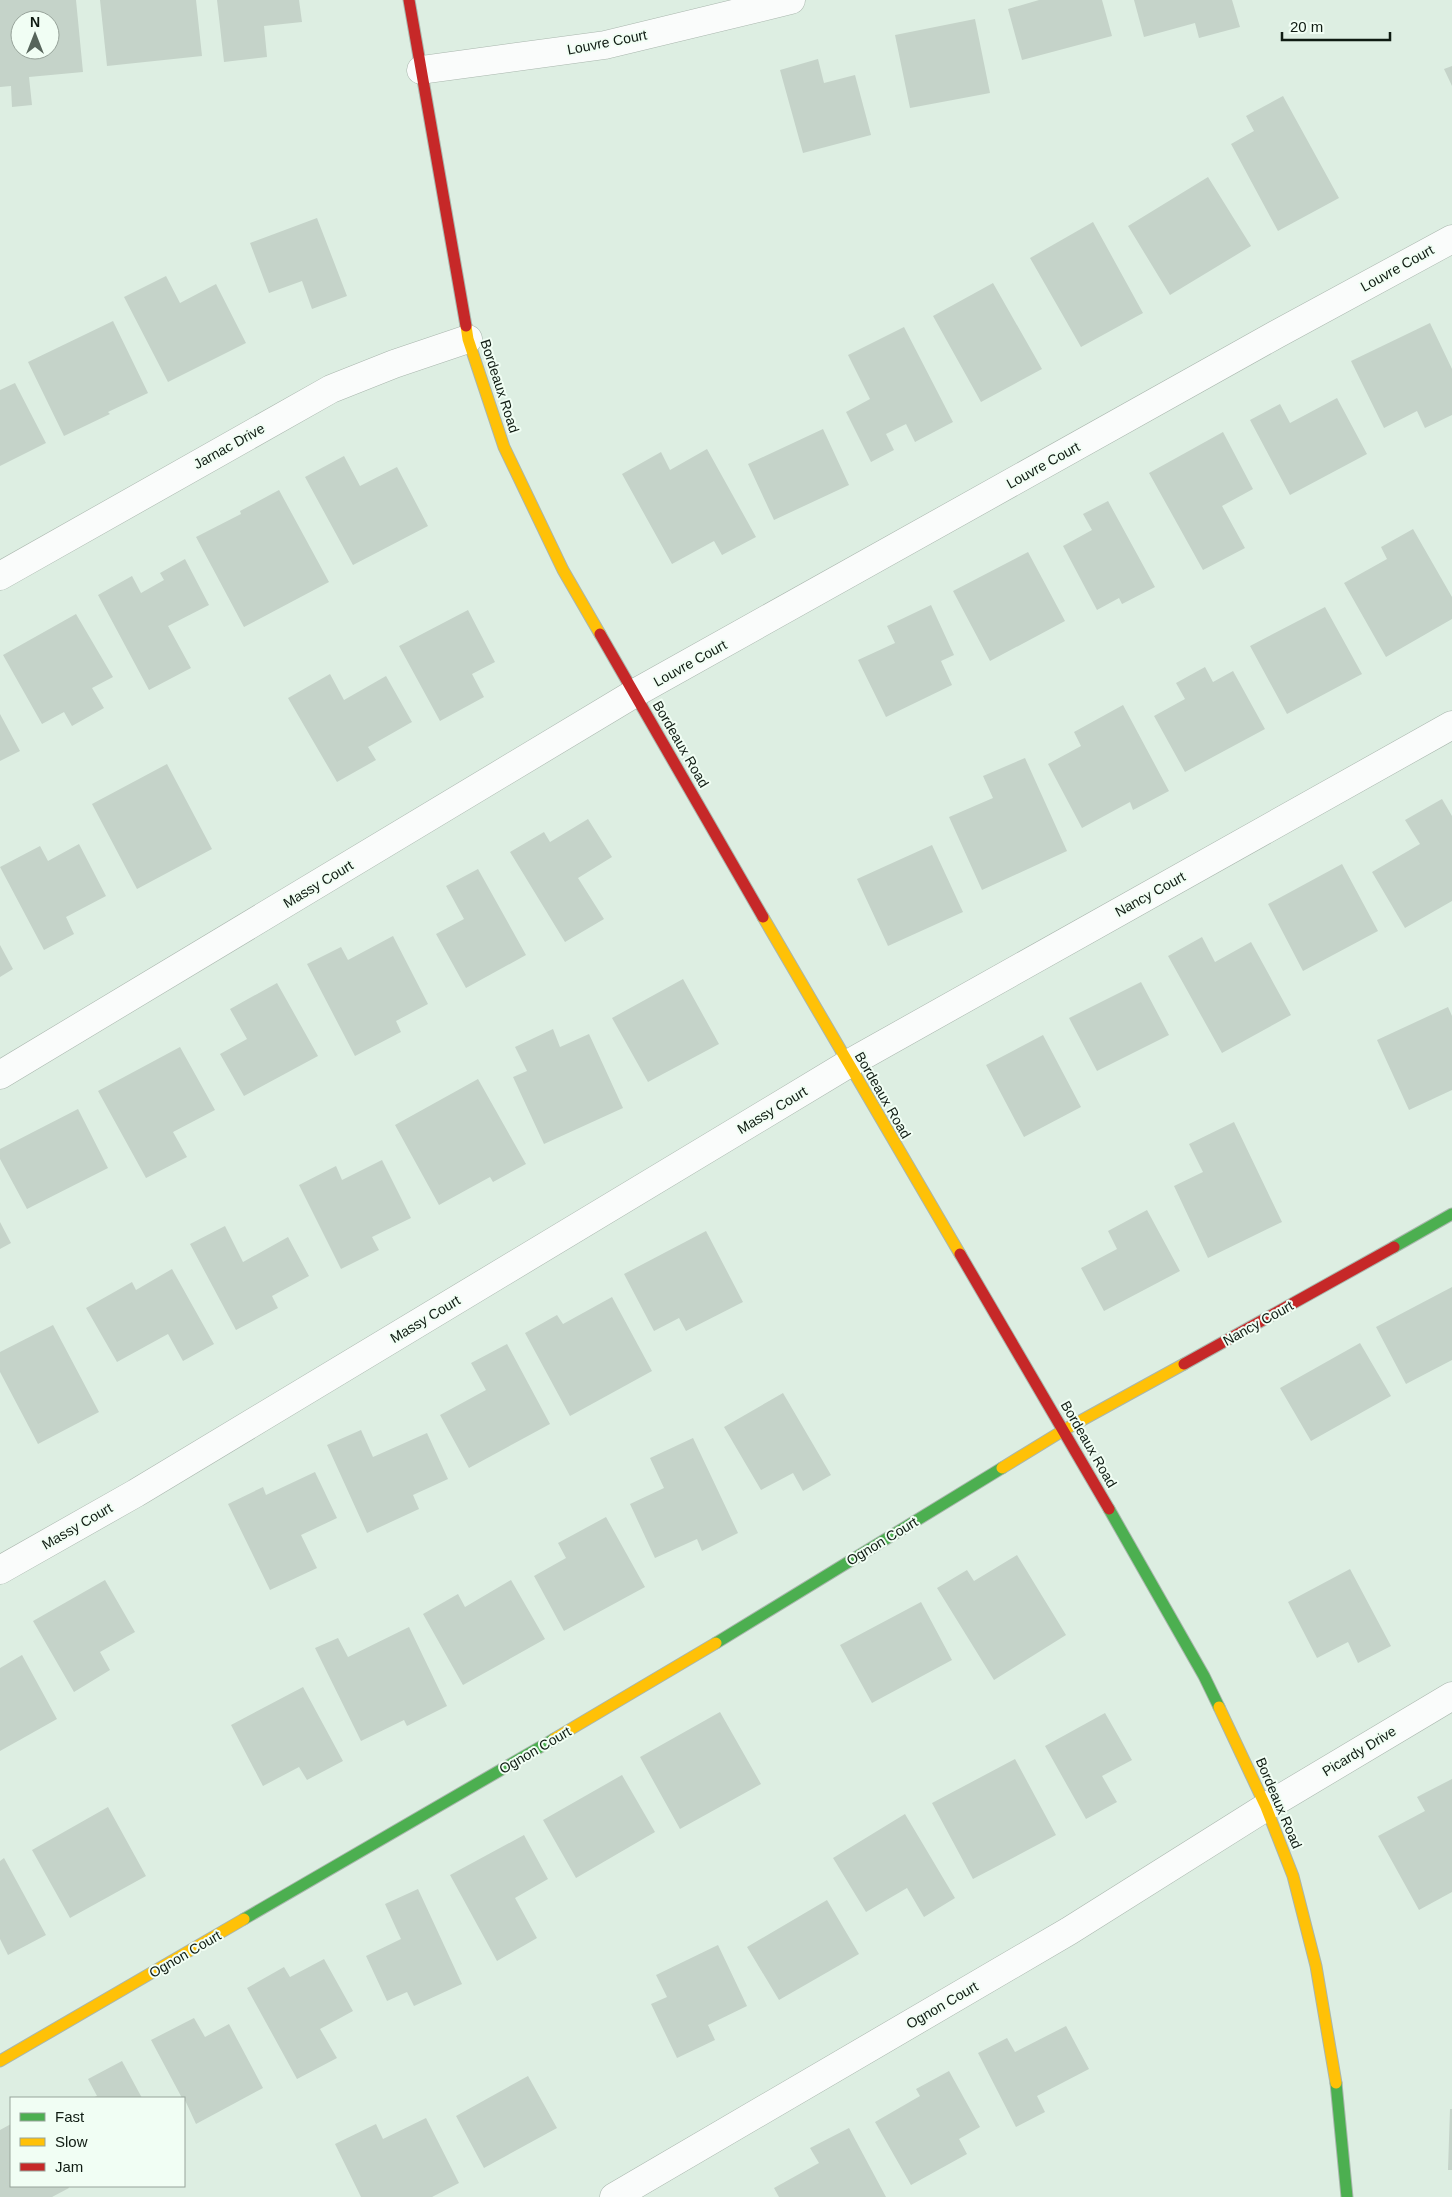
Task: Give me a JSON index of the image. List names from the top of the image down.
{
  "streets": {
    "street": [
      "Louvre Court",
      "Bordeaux Road",
      "Jarnac Drive",
      "Massy Court",
      "Nancy Court",
      "Ognon Court",
      "Picardy Drive"
    ]
  },
  "crossings": [
    ["Louvre Court", "Bordeaux Road"],
    ["Louvre Court", "Massy Court"],
    ["Bordeaux Road", "Jarnac Drive"],
    ["Bordeaux Road", "Massy Court"],
    ["Bordeaux Road", "Nancy Court"],
    ["Bordeaux Road", "Ognon Court"],
    ["Bordeaux Road", "Picardy Drive"],
    ["Massy Court", "Nancy Court"],
    ["Nancy Court", "Ognon Court"],
    ["Ognon Court", "Picardy Drive"]
  ],
  "legend": ["Fast", "Slow", "Jam"],
  "scale_bar": "20 m",
  "north": "top"
}
